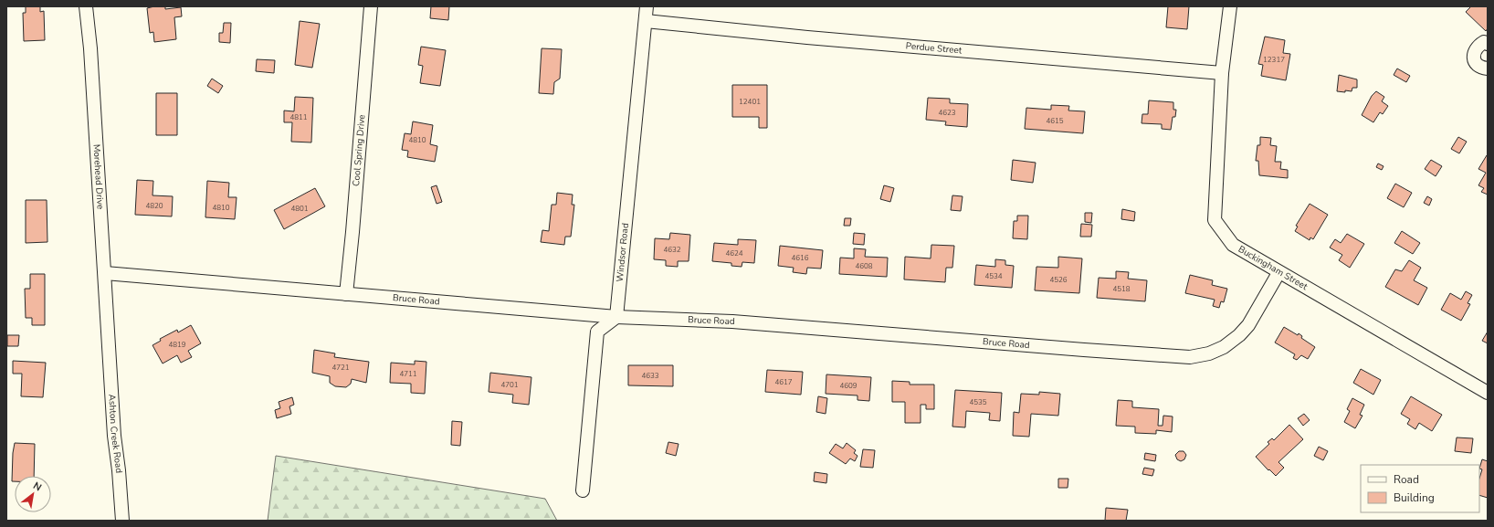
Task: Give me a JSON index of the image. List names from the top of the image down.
{
  "streets": {
    "street": [
      "Perdue Street",
      "Cool Spring Drive",
      "Morehead Drive",
      "Windsor Road",
      "Buckingham Street",
      "Bruce Road",
      "Ashton Creek Road"
    ]
  },
  "crossings": [
    ["Perdue Street", "Windsor Road"],
    ["Perdue Street", "Buckingham Street"],
    ["Cool Spring Drive", "Bruce Road"],
    ["Morehead Drive", "Bruce Road"],
    ["Morehead Drive", "Ashton Creek Road"],
    ["Windsor Road", "Bruce Road"],
    ["Buckingham Street", "Bruce Road"]
  ],
  "house_numbers": [
    "12317",
    "12401",
    "4623",
    "4811",
    "4615",
    "4810",
    "4820",
    "4810",
    "4801",
    "4632",
    "4624",
    "4616",
    "4608",
    "4534",
    "4526",
    "4518",
    "4819",
    "4721",
    "4711",
    "4633",
    "4617",
    "4701",
    "4609",
    "4535"
  ],
  "legend": ["Road", "Building"],
  "north": "top right"
}
